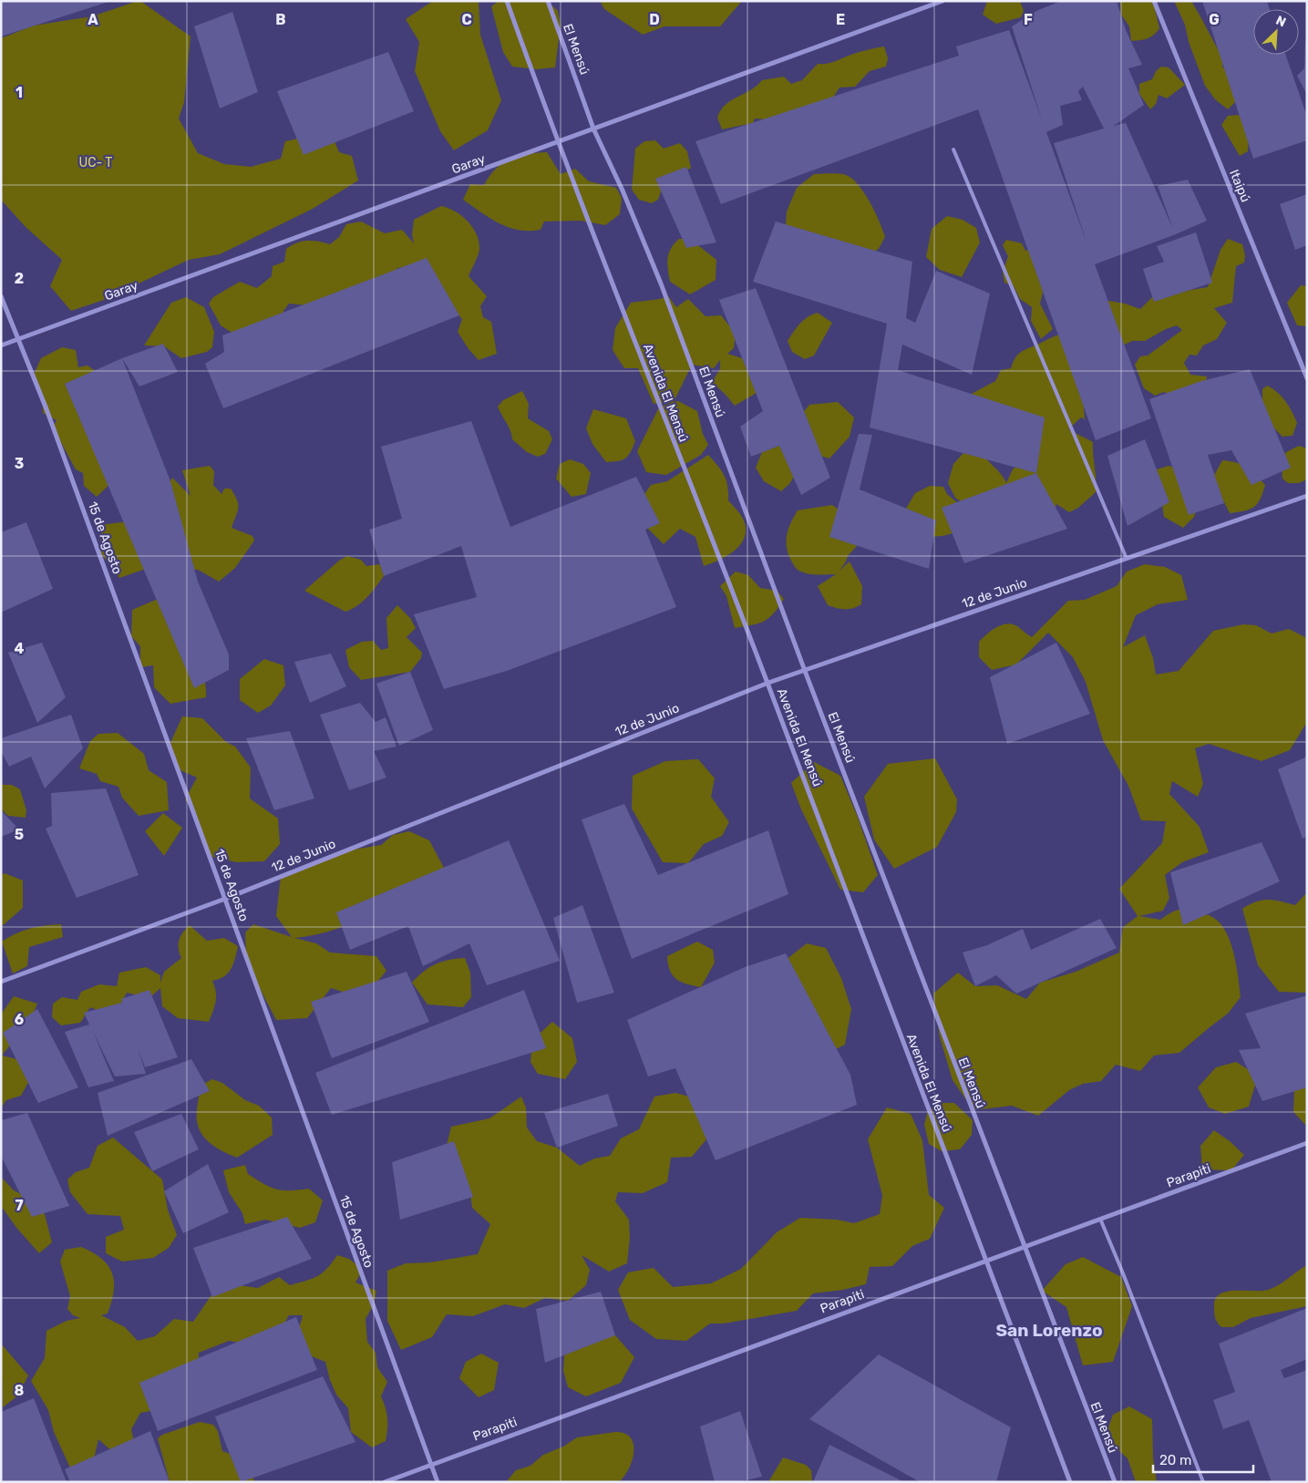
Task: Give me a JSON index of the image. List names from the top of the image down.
{
  "streets": {
    "street": [
      "El Mensú",
      "Garay",
      "Itaipú",
      "Avenida El Mensú",
      "15 de Agosto",
      "12 de Junio",
      "Parapiti"
    ]
  },
  "crossings": [
    ["El Mensú", "Garay"],
    ["El Mensú", "12 de Junio"],
    ["El Mensú", "Parapiti"],
    ["Garay", "Avenida El Mensú"],
    ["Garay", "15 de Agosto"],
    ["Avenida El Mensú", "12 de Junio"],
    ["Avenida El Mensú", "Parapiti"],
    ["15 de Agosto", "12 de Junio"],
    ["15 de Agosto", "Parapiti"]
  ],
  "districts": ["San Lorenzo"],
  "parks": ["UC- T"],
  "scale_bar": "20 m",
  "north": "top right",
  "grid": {
    "columns": [
      "A",
      "B",
      "C",
      "D",
      "E",
      "F",
      "G"
    ],
    "rows": [
      "1",
      "2",
      "3",
      "4",
      "5",
      "6",
      "7",
      "8"
    ]
  }
}
